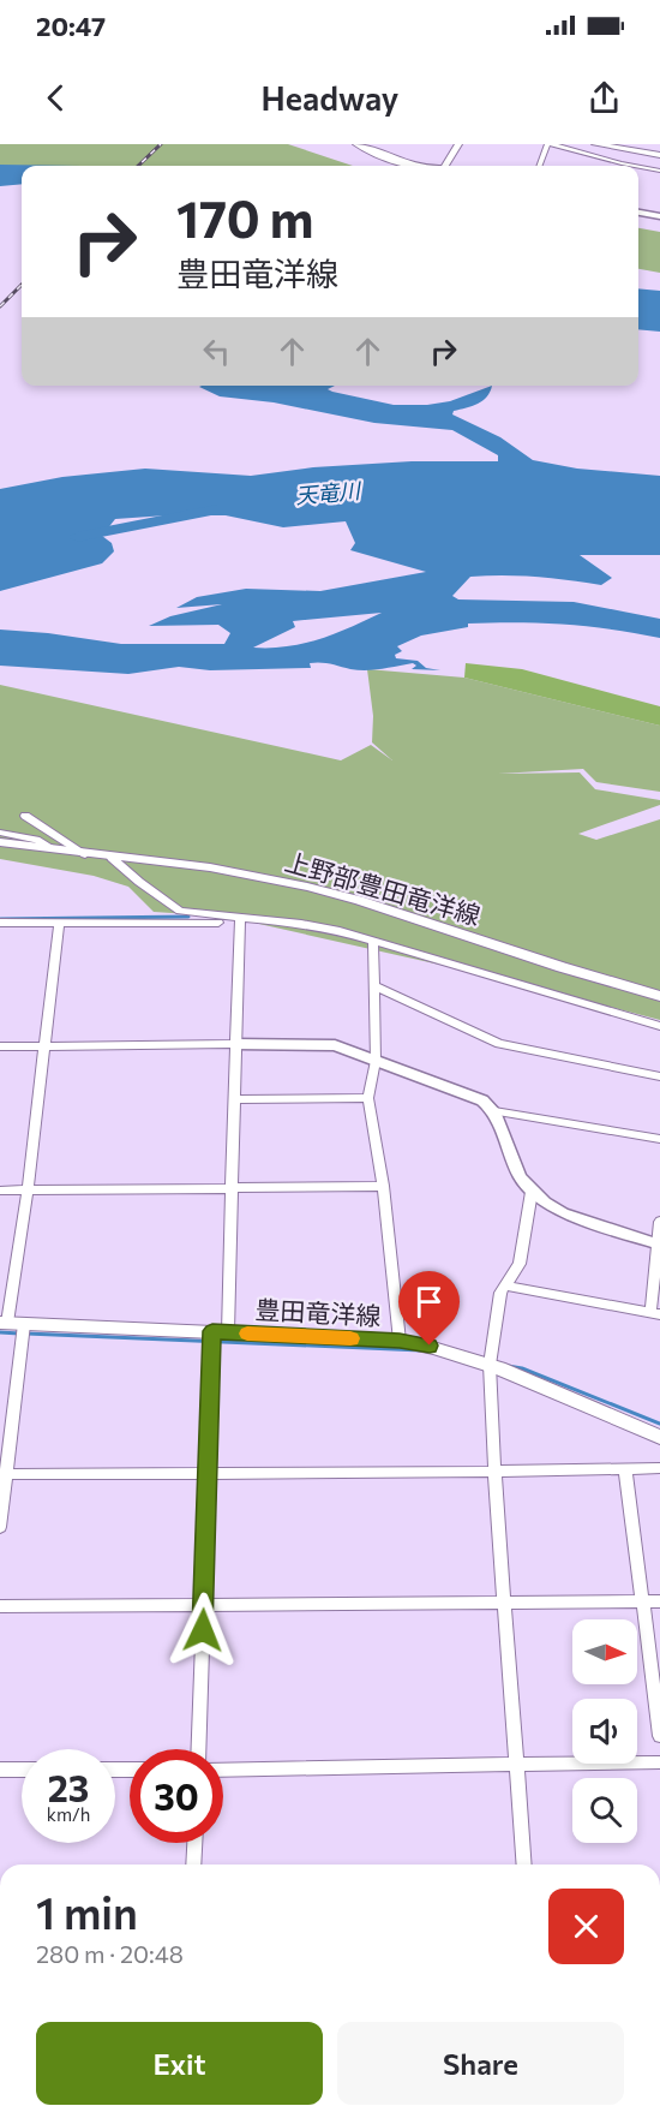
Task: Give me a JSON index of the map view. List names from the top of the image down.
{
  "streets": {
    "main road": ["上野部豊田竜洋線", "豊田竜洋線"]
  },
  "water": ["天竜川"],
  "north": "right",
  "page": {
    "status": "20:47",
    "header": "Headway",
    "turn": ["170 m", "豊田竜洋線"],
    "speed": "23 km/h",
    "limit": "30",
    "heading": ["1 min", "280 m · 20:48"],
    "buttons": ["Exit", "Share"]
  }
}
